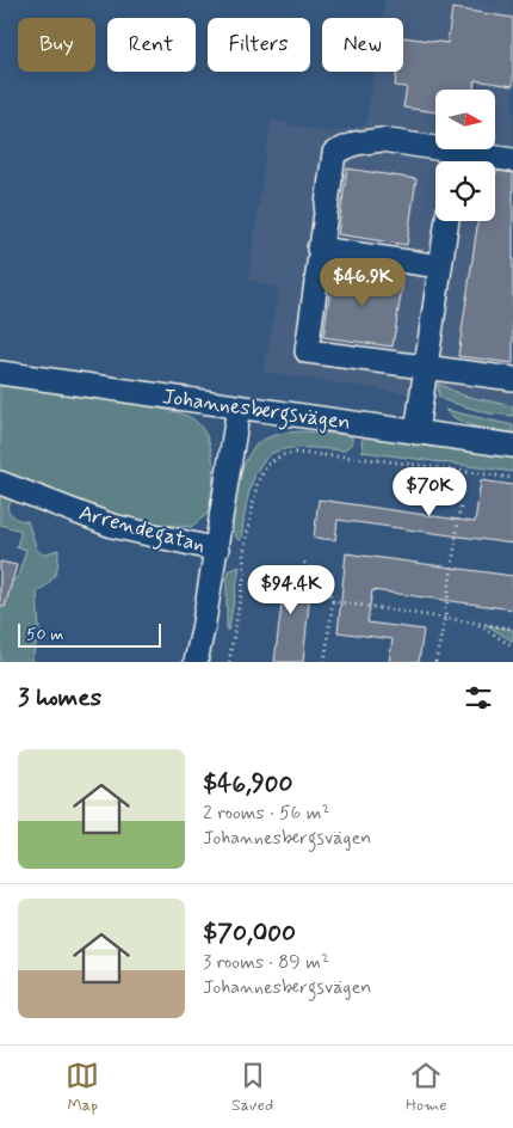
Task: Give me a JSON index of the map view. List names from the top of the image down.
{
  "streets": {
    "street": ["Johannesbergsvägen", "Arrendegatan"]
  },
  "scale_bar": "50 m",
  "north": "right",
  "page": {
    "chip": [
      "Buy",
      "Rent",
      "Filters",
      "New"
    ],
    "price": ["$46.9K", "$70K", "$94.4K"],
    "scale": "50 m",
    "heading": "3 homes",
    "list": [
      {
        "name": "$46,900",
        "note": "2 rooms · 56 m² · Johannesbergsvägen"
      },
      {
        "name": "$70,000",
        "note": "3 rooms · 89 m² · Johannesbergsvägen"
      }
    ],
    "tabs": ["Map", "Saved", "Home"]
  }
}
